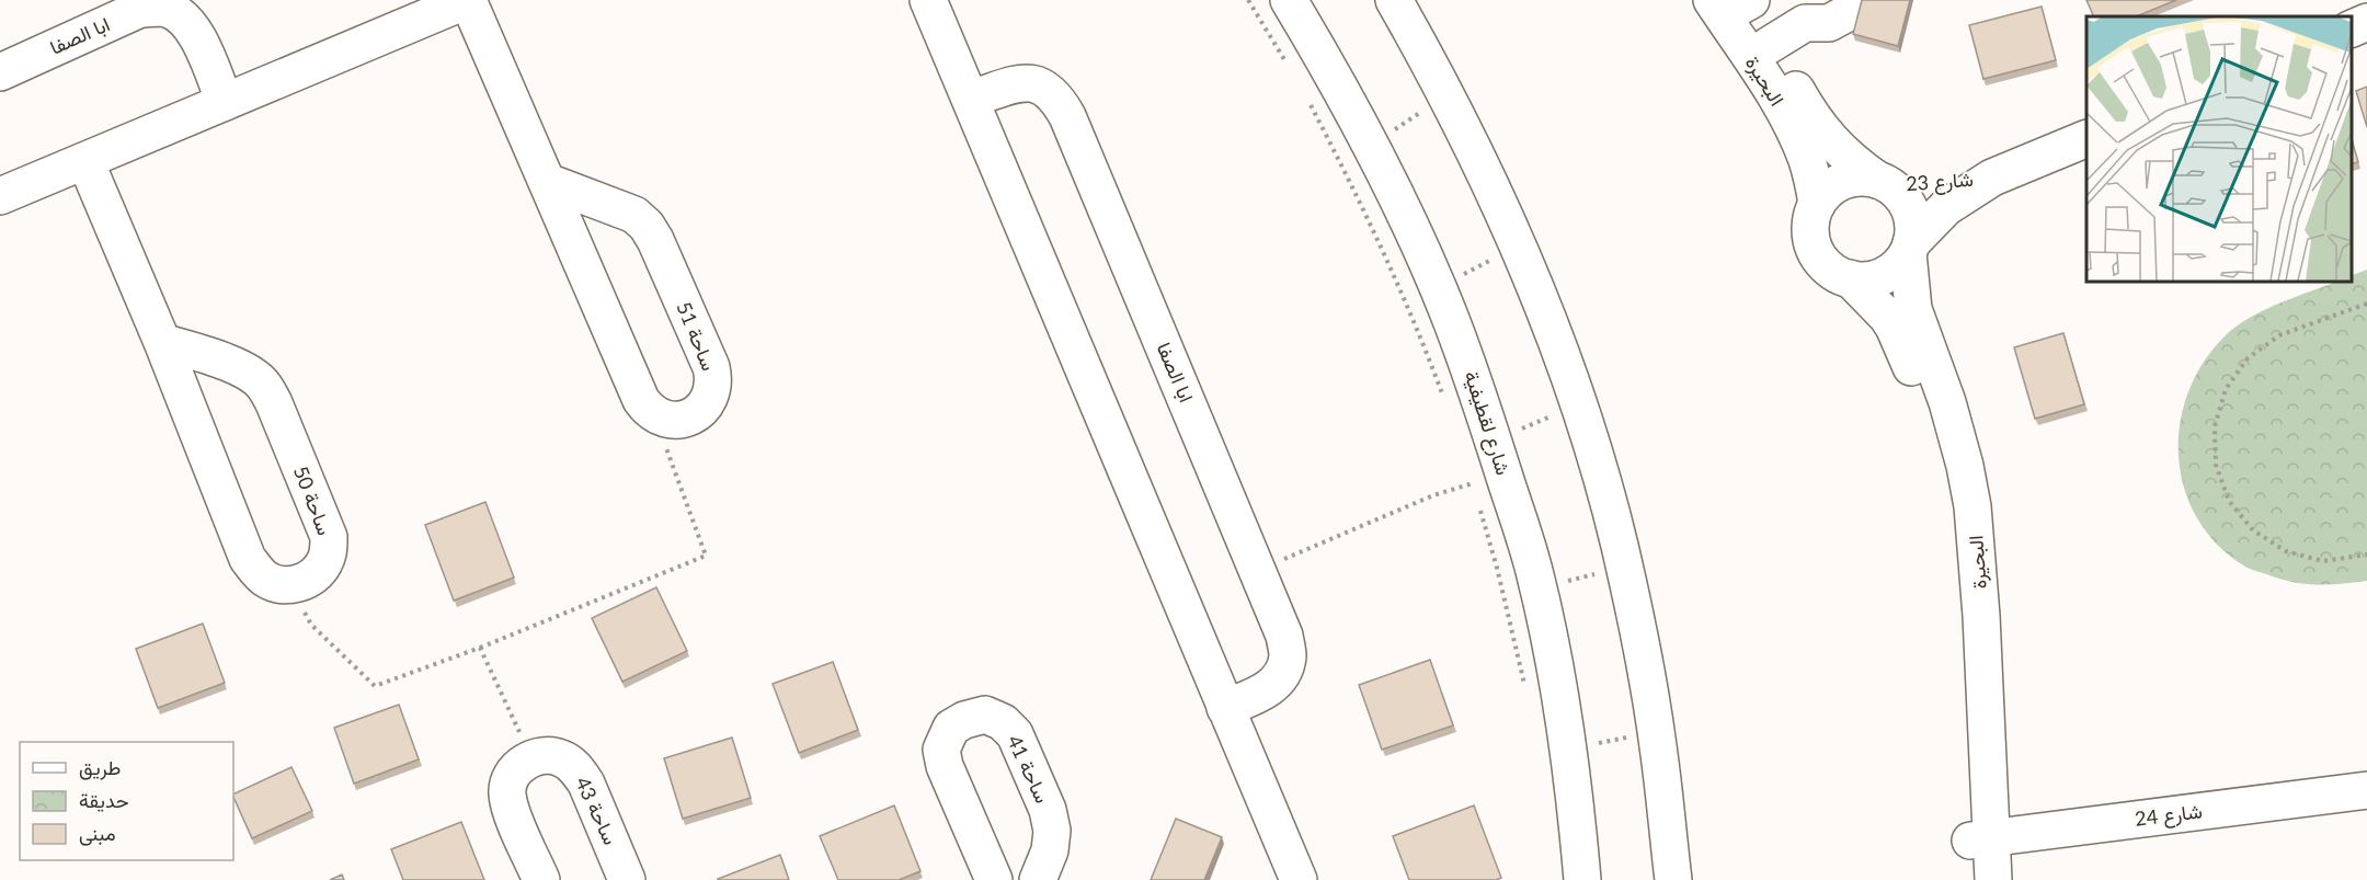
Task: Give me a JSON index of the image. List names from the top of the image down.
{
  "streets": {
    "street": [
      "ابا الصفا",
      "البحيرة",
      "شارع 23",
      "ساحة 51",
      "شارع لقطيفية",
      "ساحة 50",
      "ساحة 41",
      "ساحة 43",
      "شارع 24"
    ]
  },
  "crossings": [
    ["البحيرة", "شارع 23"],
    ["البحيرة", "شارع 24"]
  ],
  "legend": ["طريق", "حديقة", "مبنى"]
}
